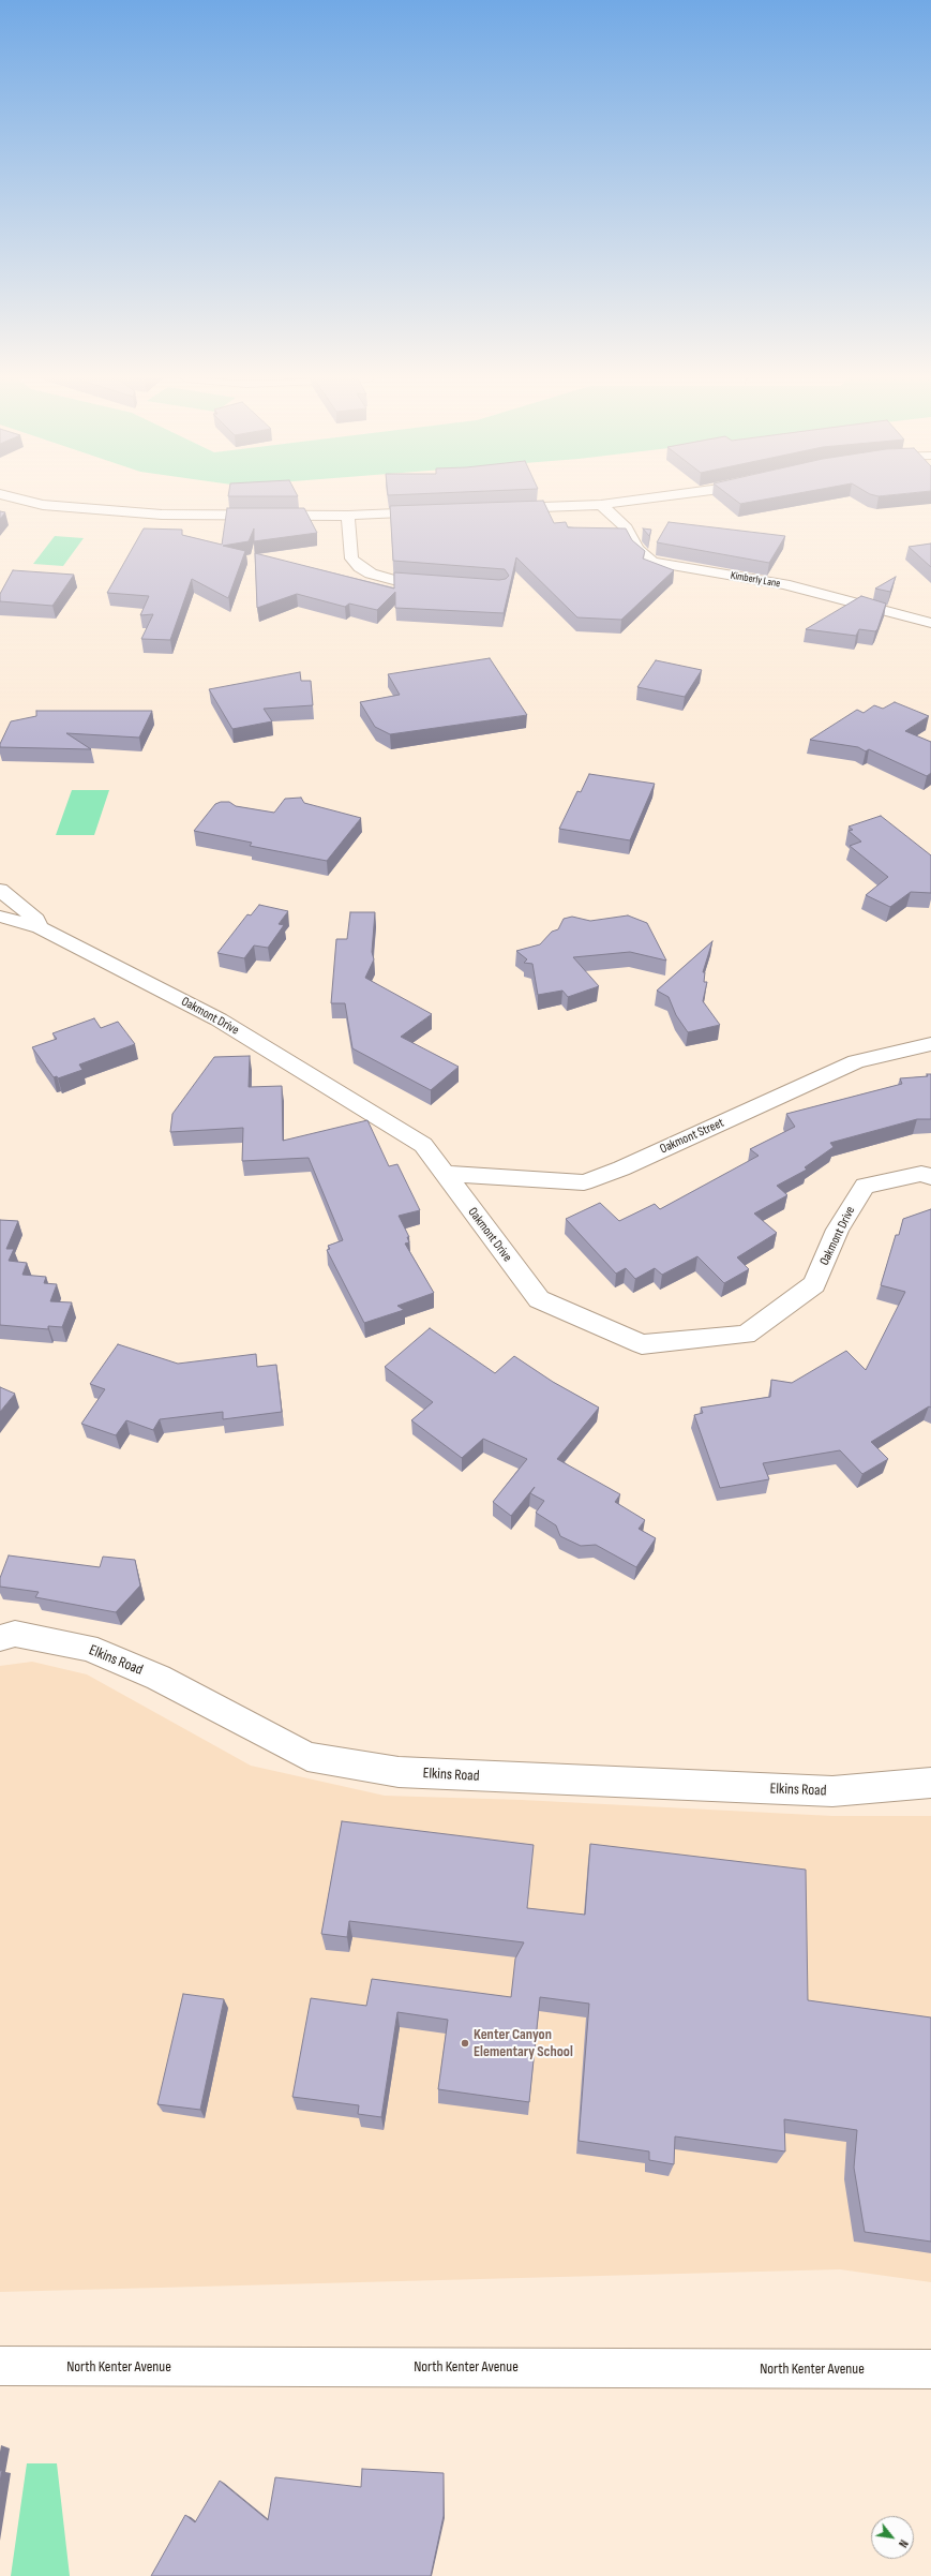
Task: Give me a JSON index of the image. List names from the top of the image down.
{
  "streets": {
    "street": [
      "Kimberly Lane",
      "Oakmont Drive",
      "Oakmont Street",
      "Elkins Road",
      "North Kenter Avenue"
    ]
  },
  "crossings": [
    ["Oakmont Drive", "Oakmont Street"]
  ],
  "places": ["Kenter Canyon Elementary School"],
  "north": "bottom right"
}
